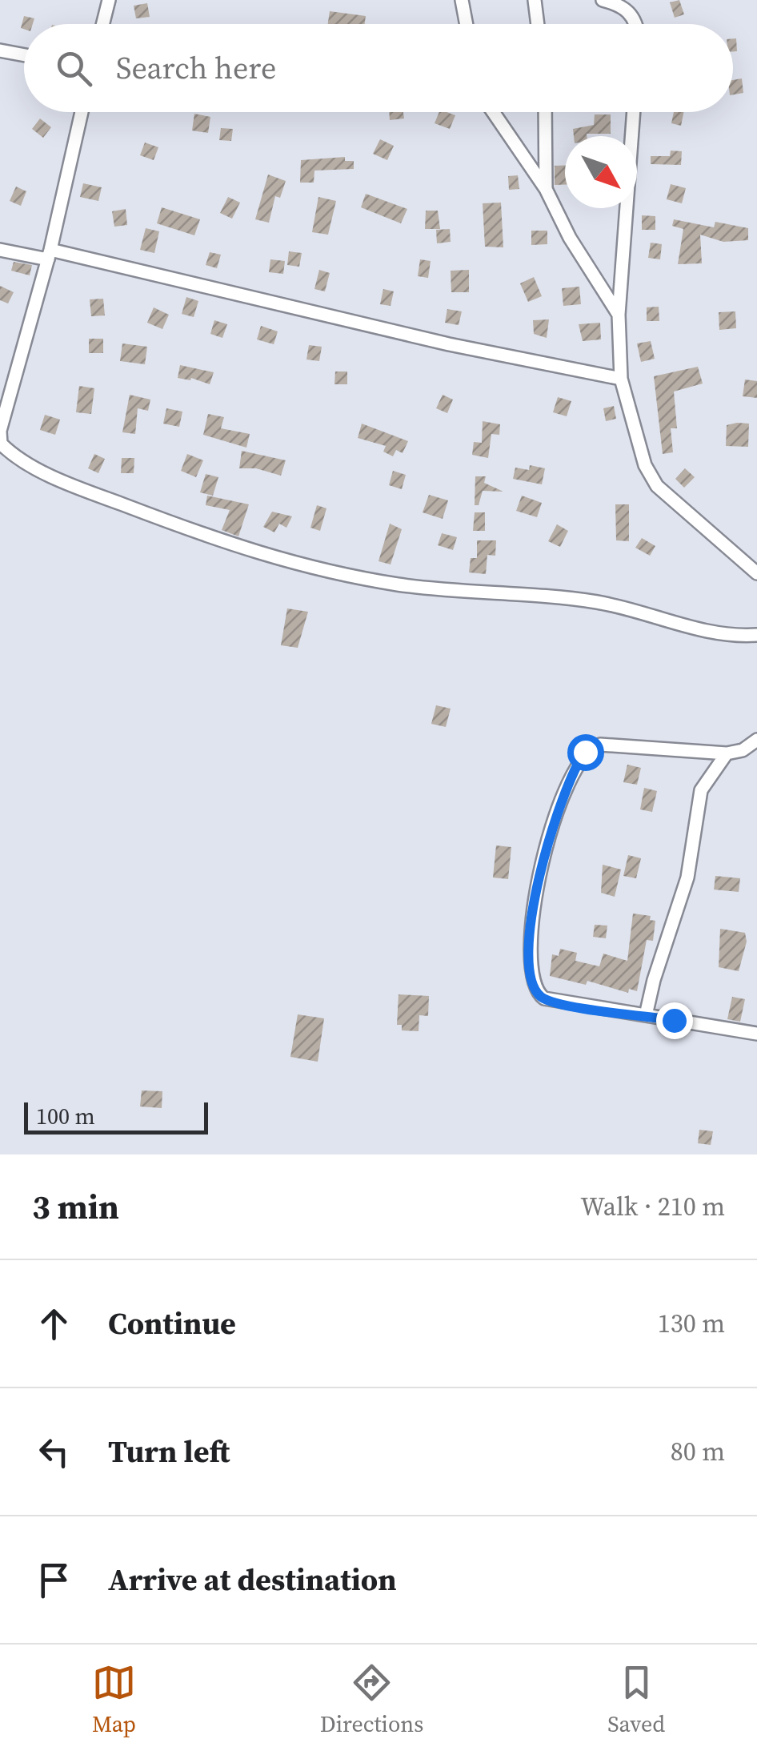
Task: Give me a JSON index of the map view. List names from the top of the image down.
{
  "scale_bar": "100 m",
  "north": "bottom right",
  "page": {
    "search": "Search here",
    "scale": "100 m",
    "heading": ["3 min", "Walk · 210 m"],
    "list": [
      ["Continue", "130 m"],
      ["Turn left", "80 m"],
      "Arrive at destination"
    ],
    "nav": ["Map", "Directions", "Saved"]
  }
}
